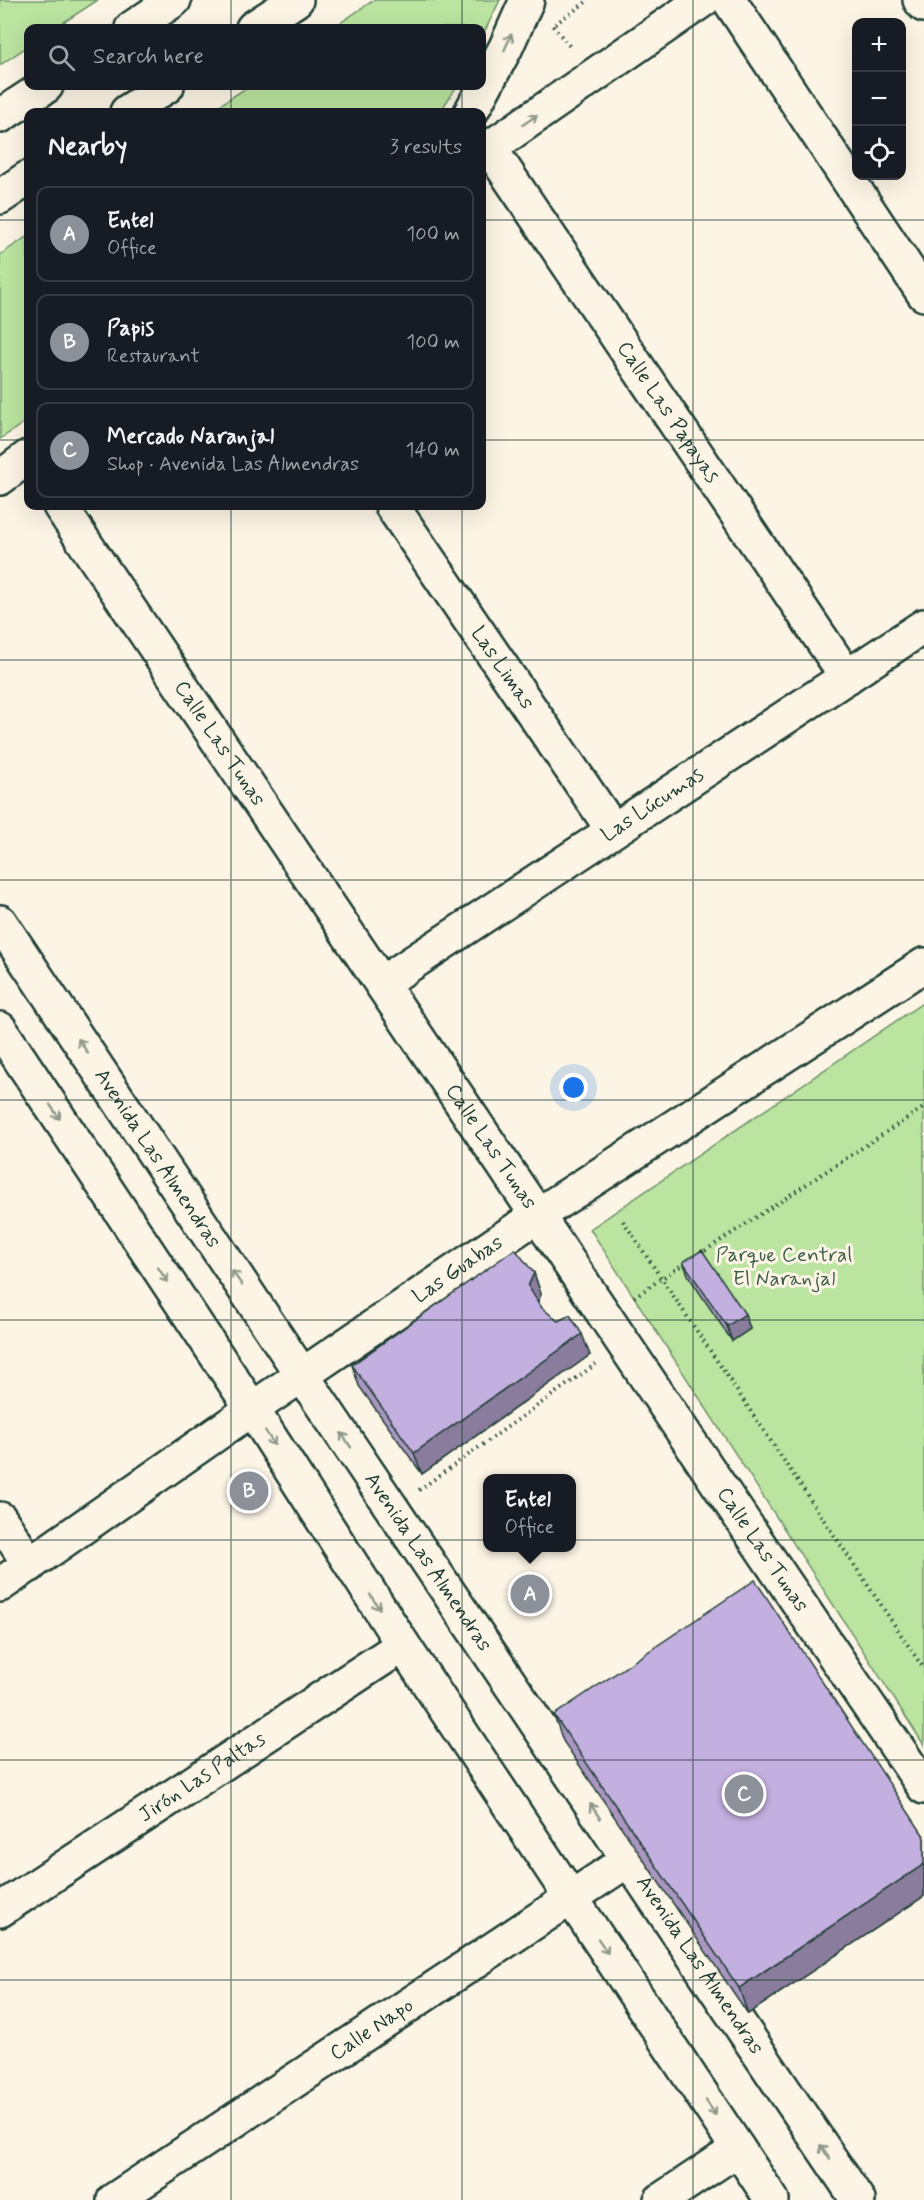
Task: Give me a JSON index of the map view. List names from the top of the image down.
{
  "streets": {
    "main road": [
      "Calle Las Papayas",
      "Las Limas",
      "Calle Las Tunas",
      "Las Lúcumas",
      "Avenida Las Almendras",
      "Las Guabas",
      "Jirón Las Paltas",
      "Calle Napo"
    ]
  },
  "crossings": [
    ["Calle Las Papayas", "Las Lúcumas"],
    ["Las Limas", "Las Lúcumas"],
    ["Calle Las Tunas", "Las Lúcumas"],
    ["Calle Las Tunas", "Las Guabas"],
    ["Avenida Las Almendras", "Las Guabas"],
    ["Avenida Las Almendras", "Calle Napo"]
  ],
  "parks": ["Parque Central El Naranjal"],
  "page": {
    "map_buttons": ["+", "−"],
    "search": "Search here",
    "heading": ["Nearby", "3 results"],
    "list": [
      {
        "mark": "A",
        "name": "Entel",
        "note": "Office",
        "value": "100 m"
      },
      {
        "mark": "B",
        "name": "Papis",
        "note": "Restaurant",
        "value": "100 m"
      },
      {
        "mark": "C",
        "name": "Mercado Naranjal",
        "note": "Shop · Avenida Las Almendras",
        "value": "140 m"
      }
    ],
    "pins": ["B", "A", "C"],
    "popup": ["Entel", "Office"]
  }
}
